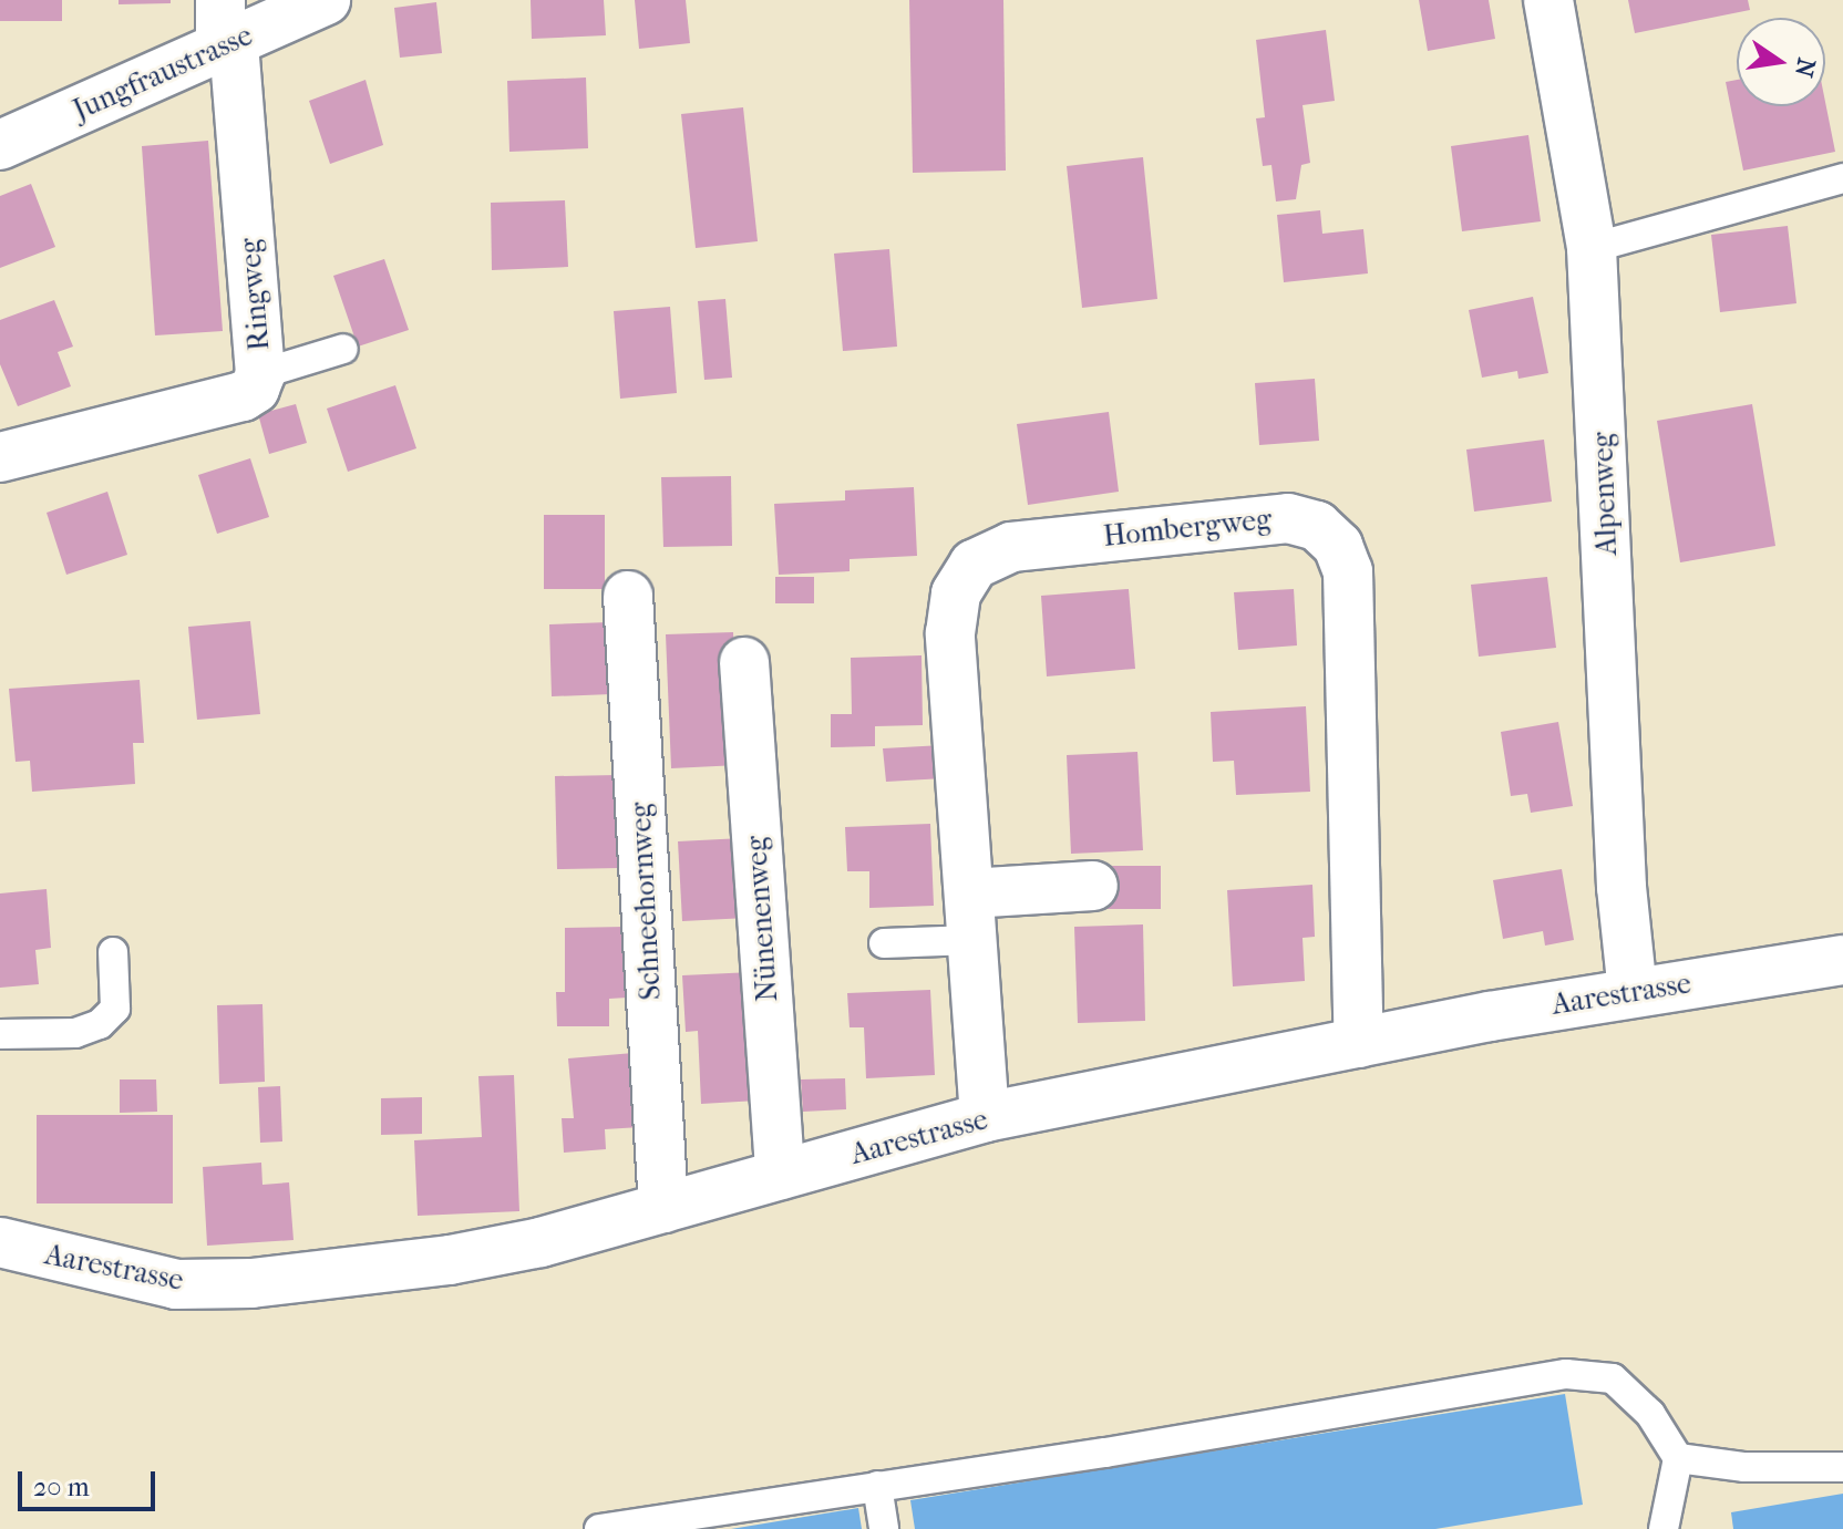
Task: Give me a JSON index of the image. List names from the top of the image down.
{
  "streets": {
    "street": [
      "Jungfraustrasse",
      "Ringweg",
      "Alpenweg",
      "Hombergweg",
      "Schneehornweg",
      "Nünenenweg",
      "Aarestrasse"
    ]
  },
  "crossings": [
    ["Jungfraustrasse", "Ringweg"],
    ["Alpenweg", "Aarestrasse"],
    ["Hombergweg", "Aarestrasse"],
    ["Schneehornweg", "Aarestrasse"],
    ["Nünenenweg", "Aarestrasse"]
  ],
  "scale_bar": "20 m",
  "north": "right"
}
